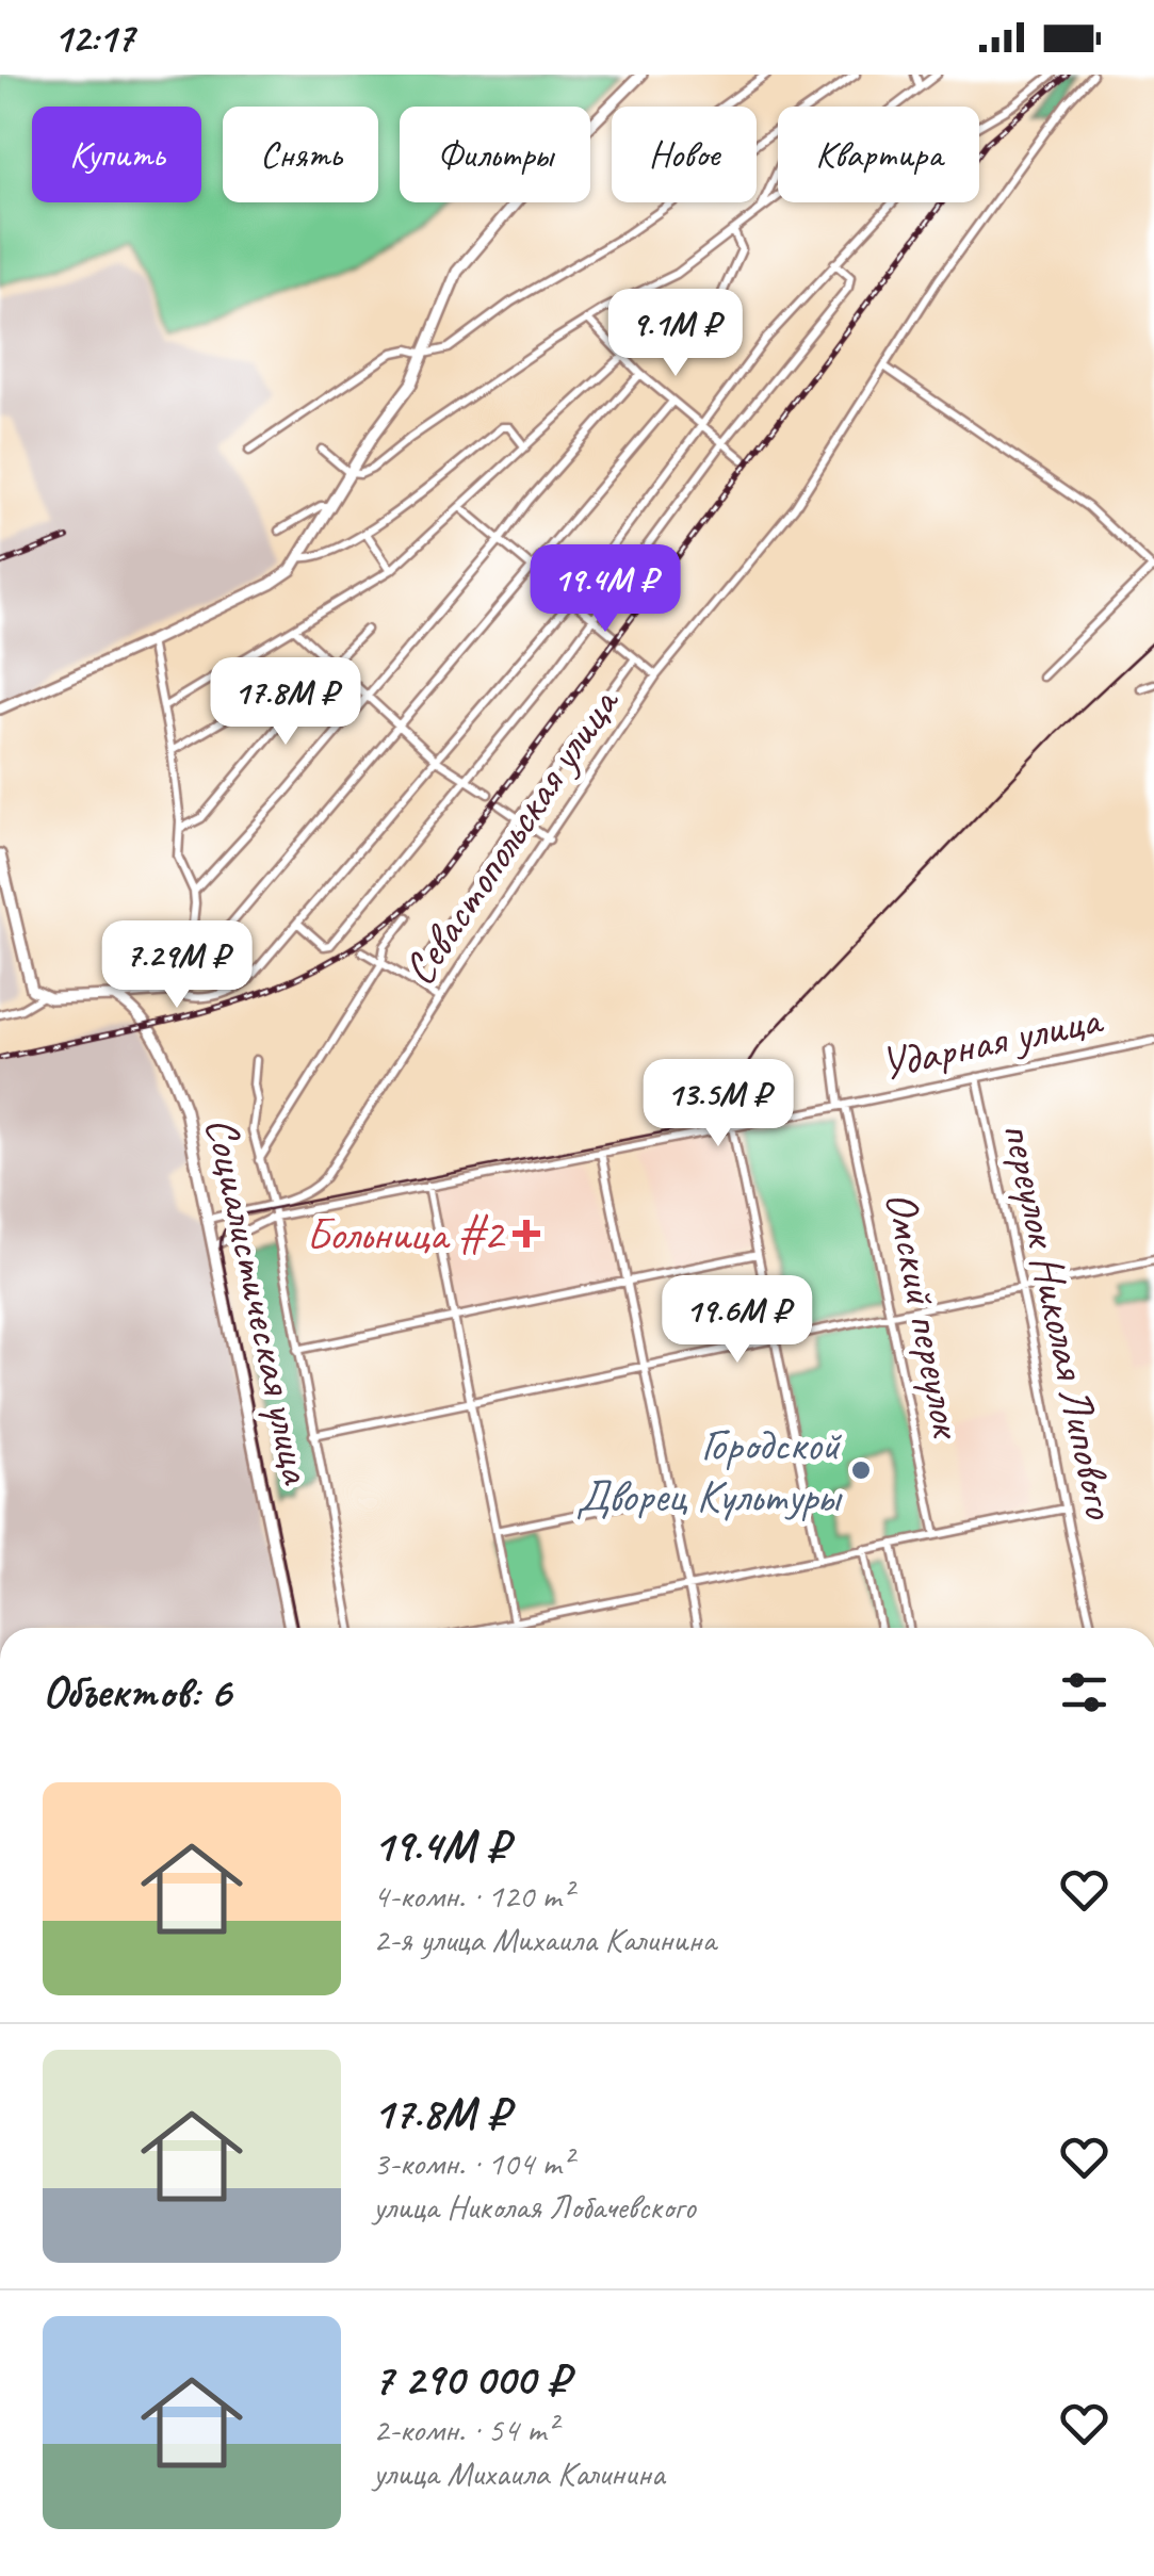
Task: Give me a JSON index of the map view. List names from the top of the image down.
{
  "streets": {
    "main road": ["Социалистическая улица"],
    "street": [
      "Севастопольская улица",
      "Ударная улица",
      "Омский переулок",
      "переулок Николая Липового"
    ]
  },
  "crossings": [
    ["Севастопольская улица", "Социалистическая улица"],
    ["Ударная улица", "Социалистическая улица"],
    ["Ударная улица", "Омский переулок"],
    ["Ударная улица", "переулок Николая Липового"]
  ],
  "places": {
    "health": ["Больница #2"],
    "other": ["Городской Дворец Культуры"]
  },
  "page": {
    "status": "12:17",
    "chip": [
      "Купить",
      "Снять",
      "Фильтры",
      "Новое",
      "Квартира"
    ],
    "price": [
      "9.1M ₽",
      "19.4M ₽",
      "17.8M ₽",
      "7.29M ₽",
      "13.5M ₽",
      "19.6M ₽"
    ],
    "heading": "Объектов: 6",
    "list": [
      {
        "name": "19.4M ₽",
        "note": "4-комн. · 120 m² · 2-я улица Михаила Калинина"
      },
      {
        "name": "17.8M ₽",
        "note": "3-комн. · 104 m² · улица Николая Лобачевского"
      },
      {
        "name": "7 290 000 ₽",
        "note": "2-комн. · 54 m² · улица Михаила Калинина"
      }
    ]
  }
}
